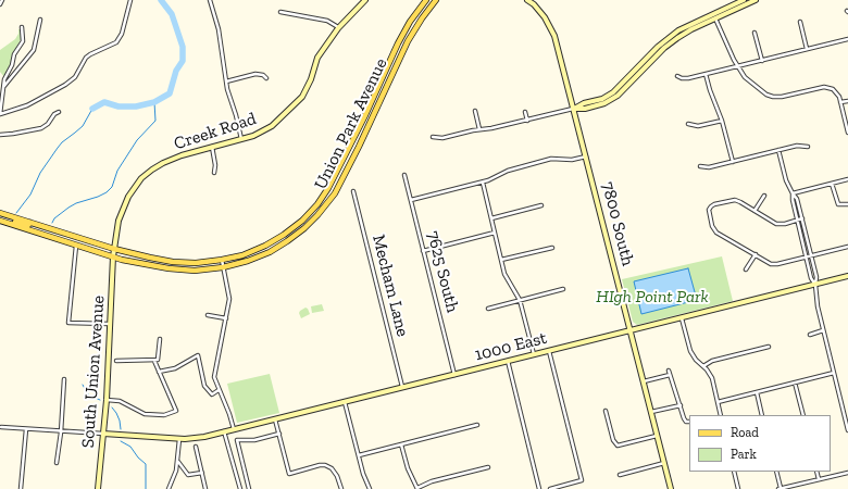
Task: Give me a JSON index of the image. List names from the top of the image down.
{
  "streets": {
    "main road": ["Union Park Avenue"],
    "street": [
      "Creek Road",
      "7800 South",
      "7625 South",
      "Mecham Lane",
      "1000 East",
      "South Union Avenue"
    ]
  },
  "crossings": [
    ["Union Park Avenue", "Creek Road"],
    ["Union Park Avenue", "South Union Avenue"],
    ["Creek Road", "South Union Avenue"],
    ["7800 South", "1000 East"],
    ["7625 South", "1000 East"],
    ["Mecham Lane", "1000 East"],
    ["1000 East", "South Union Avenue"]
  ],
  "parks": ["HIgh Point Park"],
  "legend": ["Road", "Park"]
}
